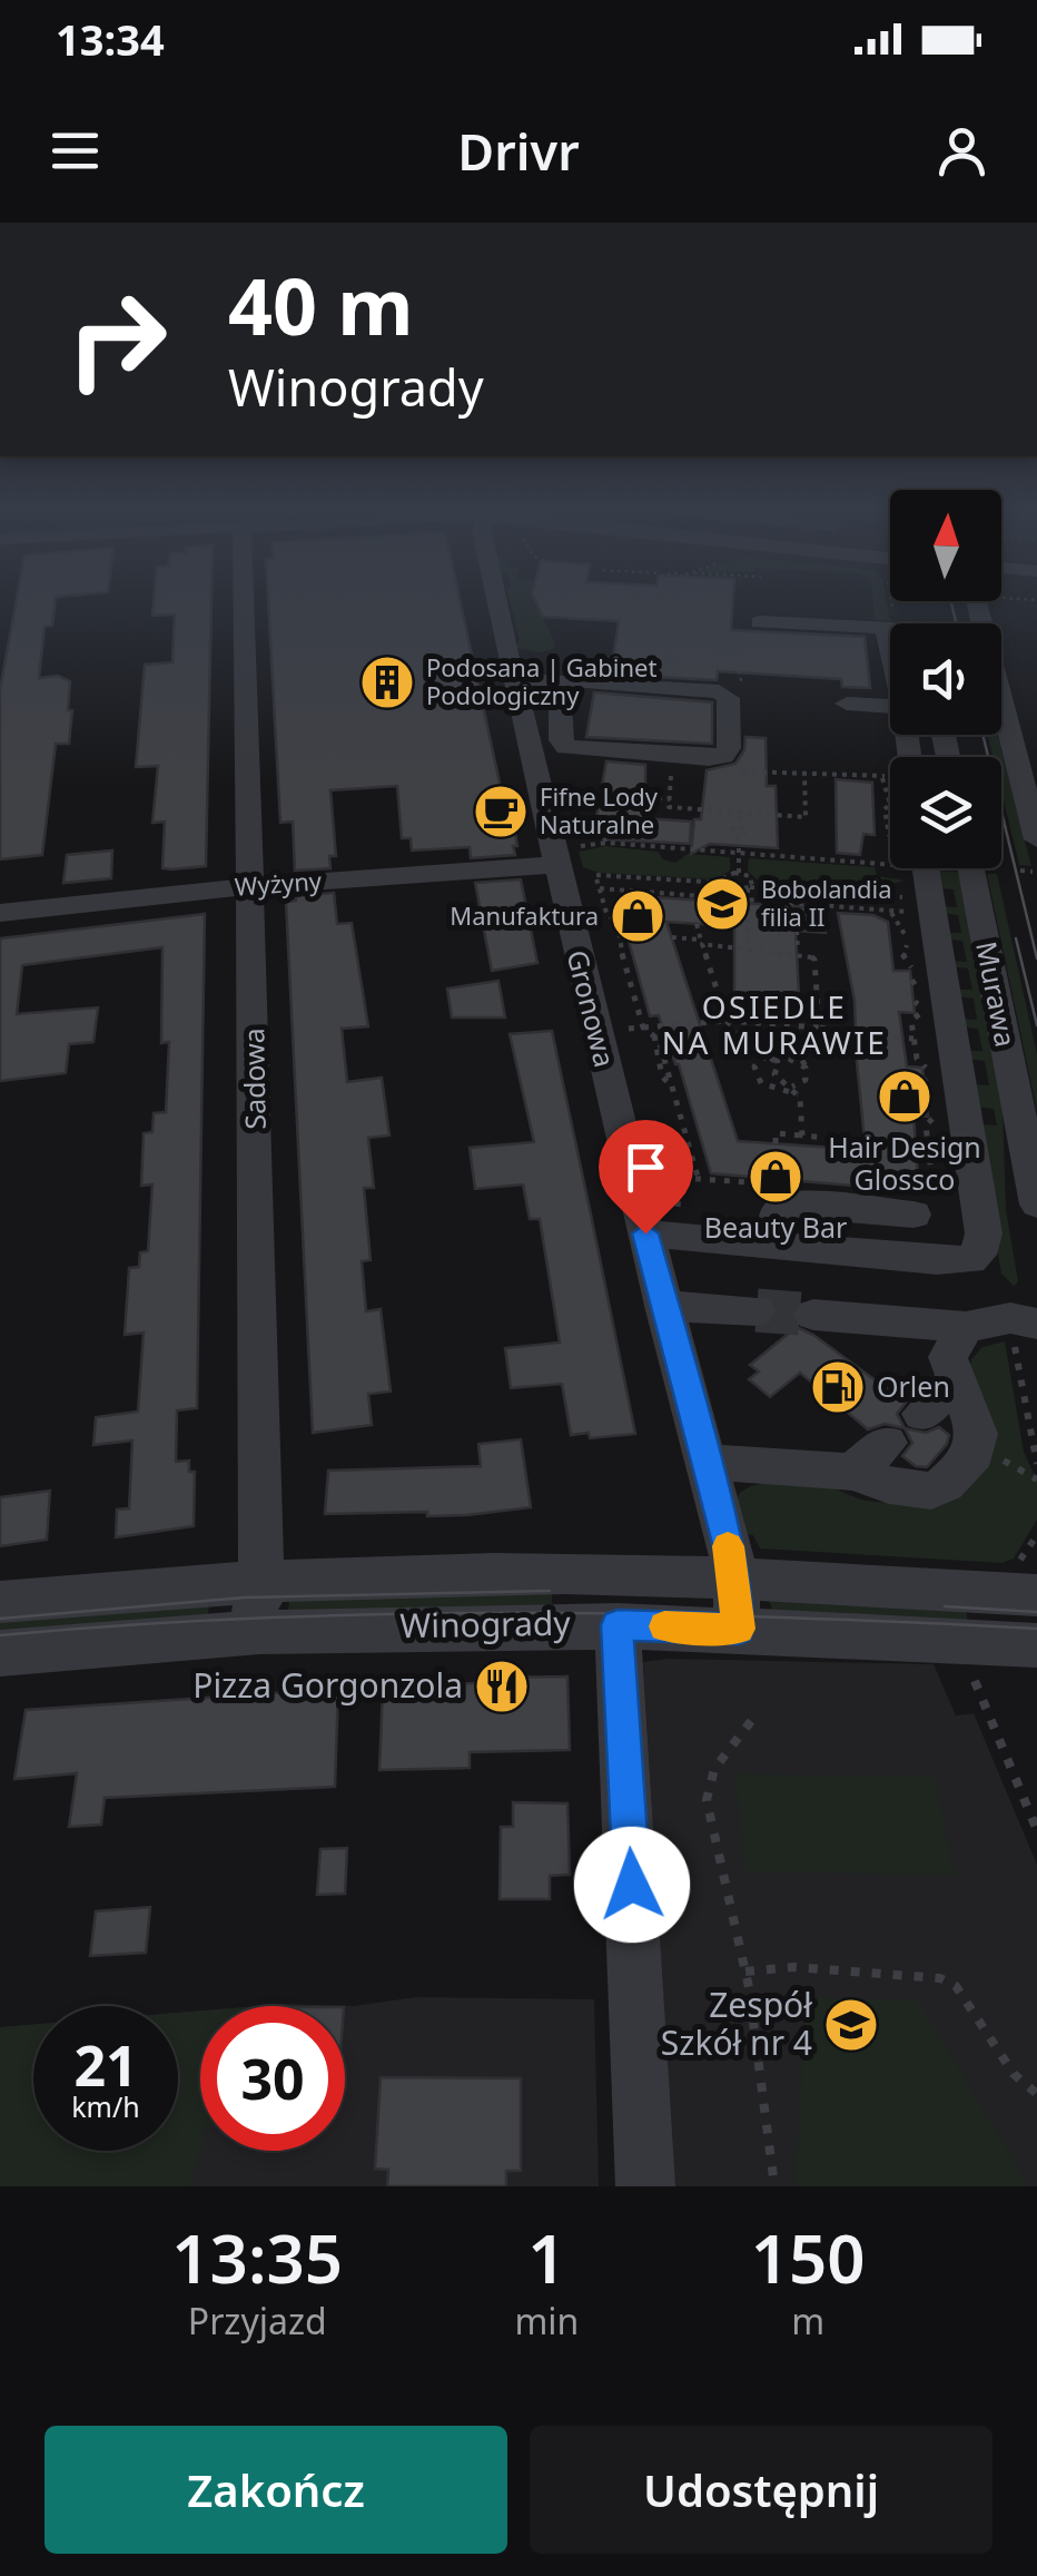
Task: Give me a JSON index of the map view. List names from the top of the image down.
{
  "streets": {
    "street": [
      "Wyżyny",
      "Murawa",
      "Gronowa",
      "Sadowa",
      "Winogrady"
    ]
  },
  "crossings": [
    ["Wyżyny", "Gronowa"],
    ["Wyżyny", "Sadowa"],
    ["Gronowa", "Winogrady"],
    ["Sadowa", "Winogrady"]
  ],
  "districts": ["OSIEDLE NA MURAWIE"],
  "places": {
    "building": ["Podosana | Gabinet Podologiczny"],
    "cafe": ["Fifne Lody Naturalne"],
    "school or university": ["Bobolandia filia II", "Zespół Szkół nr 4"],
    "shop": ["Manufaktura", "Hair Design Glossco", "Beauty Bar"],
    "fuel station": ["Orlen"],
    "restaurant": ["Pizza Gorgonzola"]
  },
  "north": "top",
  "page": {
    "status": "13:34",
    "header": "Drivr",
    "turn": ["40 m", "Winogrady"],
    "speed": "21 km/h",
    "limit": "30",
    "eta": [
      "13:35",
      "Przyjazd",
      "1",
      "min",
      "150",
      "m"
    ],
    "buttons": ["Zakończ", "Udostępnij"]
  }
}
